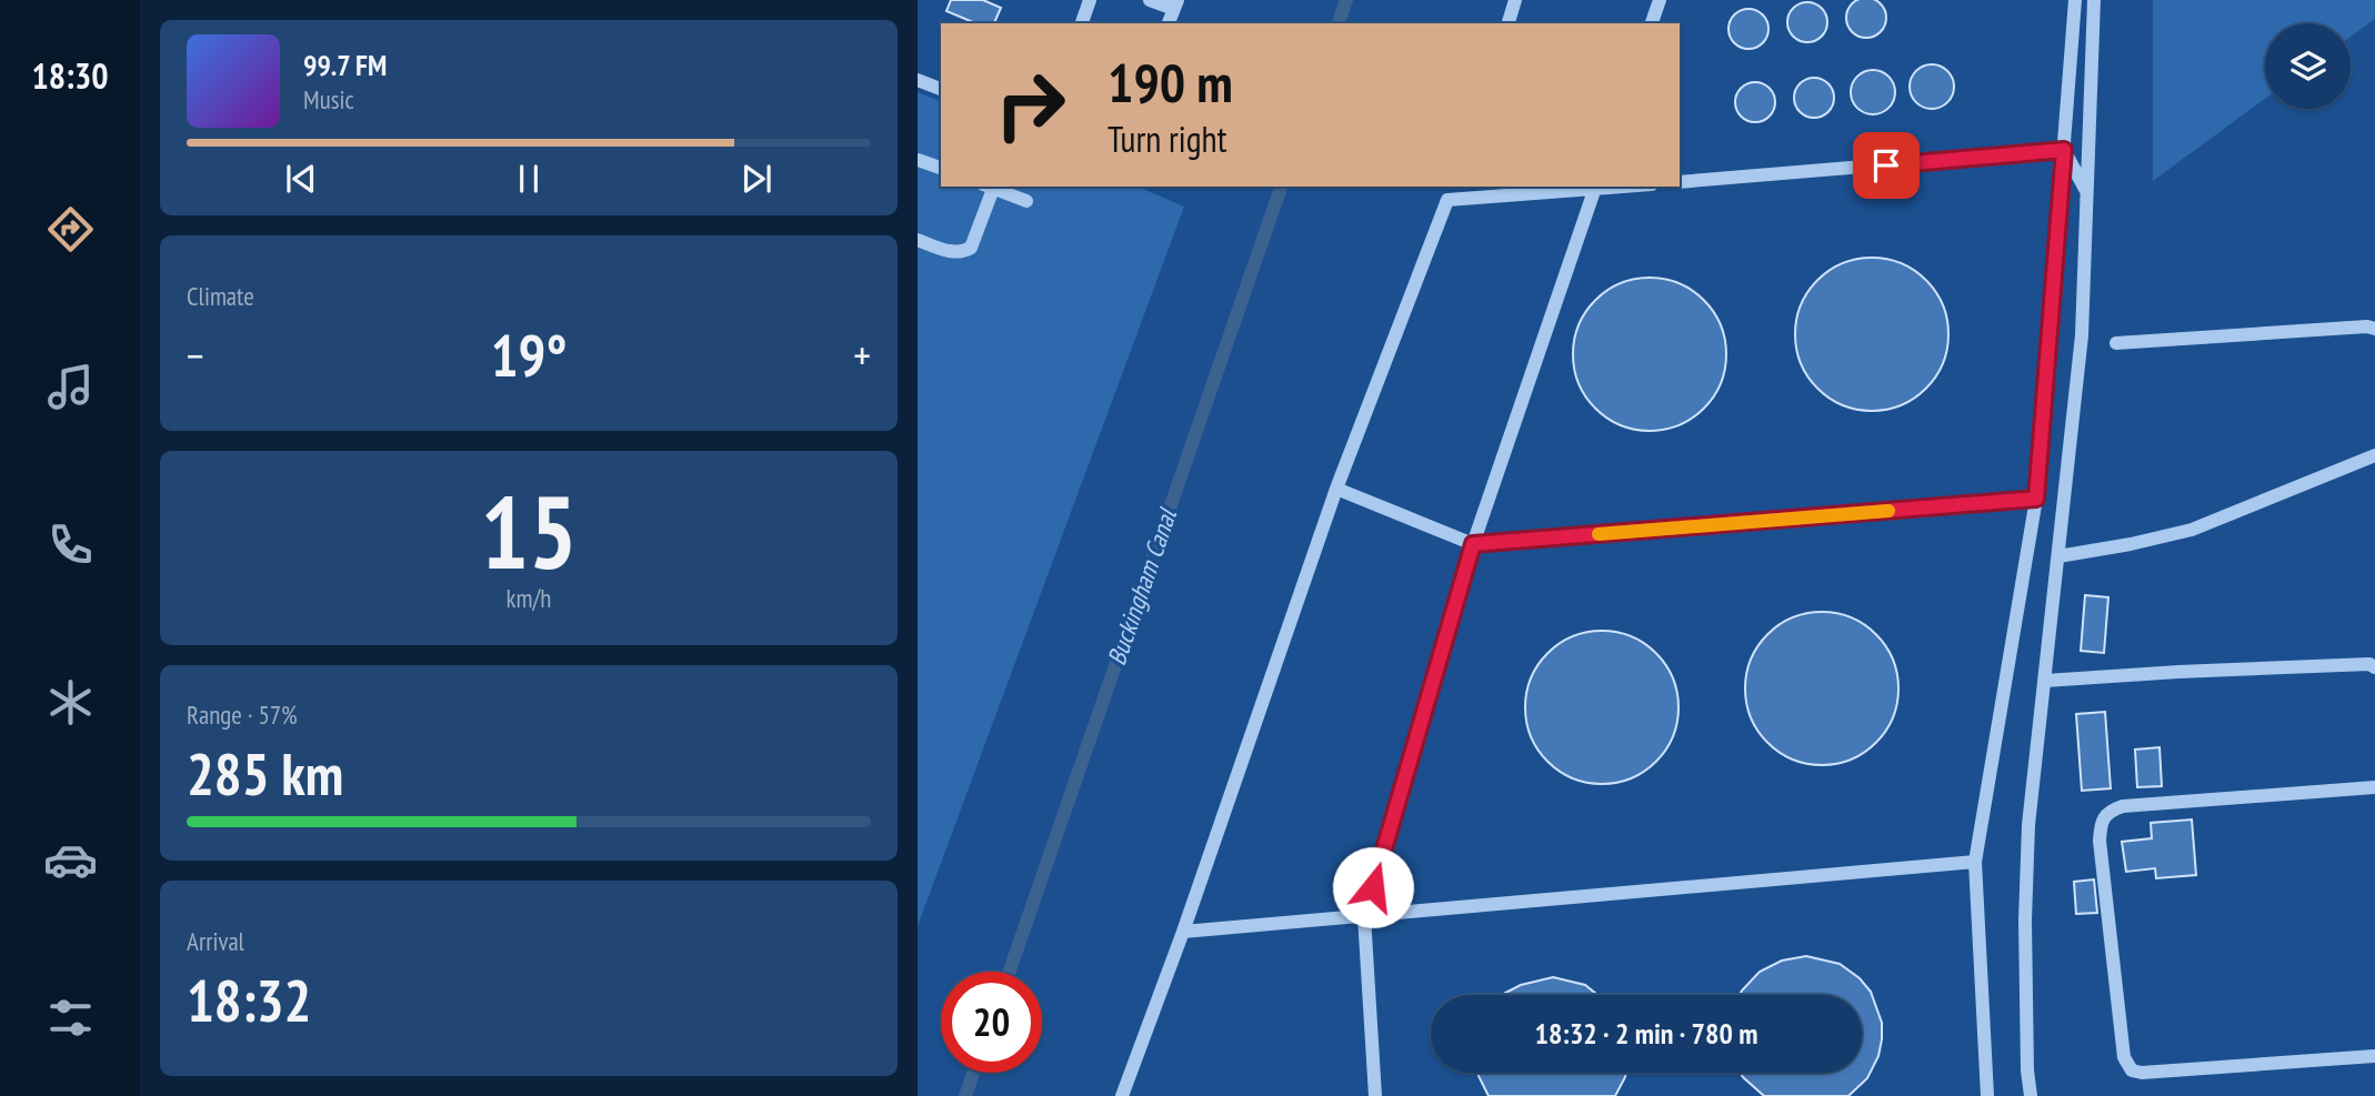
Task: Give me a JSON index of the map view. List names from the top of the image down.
{
  "water": ["Buckingham Canal"],
  "page": {
    "tabs": "18:30",
    "turn": ["190 m", "Turn right"],
    "song": ["99.7 FM", "Music"],
    "tile": [
      "Climate",
      ["15", "km/h"],
      ["Range · 57%", "285 km"],
      ["Arrival", "18:32"]
    ],
    "heat": ["−", "19°", "+"],
    "limit": "20",
    "trip": "18:32 · 2 min · 780 m"
  }
}
